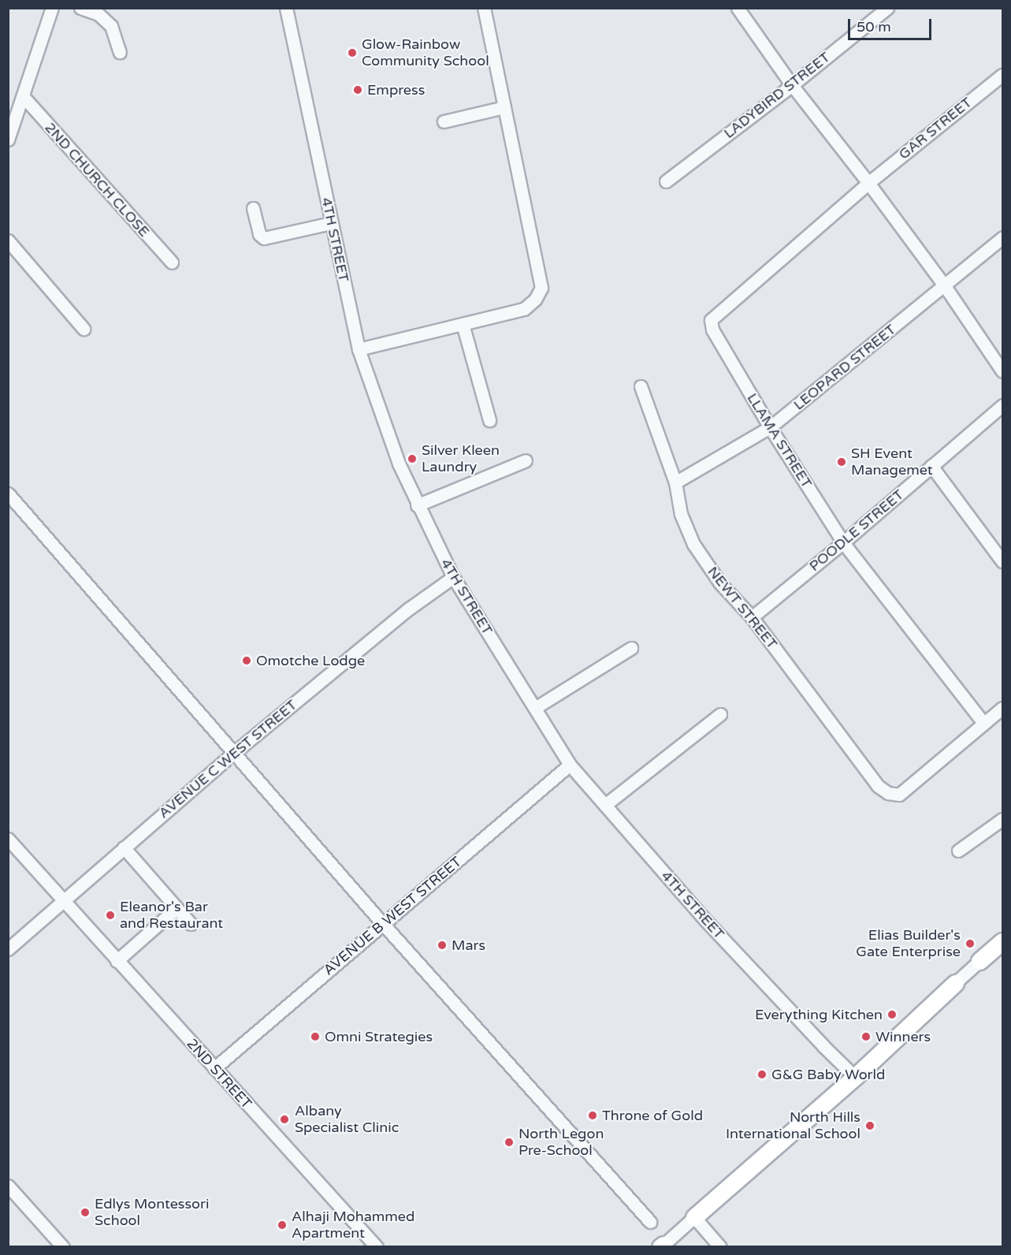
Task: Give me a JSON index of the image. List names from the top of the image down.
{
  "streets": {
    "street": [
      "LADYBIRD STREET",
      "GAR STREET",
      "2ND CHURCH CLOSE",
      "4TH STREET",
      "LEOPARD STREET",
      "LLAMA STREET",
      "POODLE STREET",
      "NEWT STREET",
      "AVENUE C WEST STREET",
      "AVENUE B WEST STREET",
      "2ND STREET"
    ]
  },
  "crossings": [
    ["GAR STREET", "LLAMA STREET"],
    ["4TH STREET", "AVENUE C WEST STREET"],
    ["4TH STREET", "AVENUE B WEST STREET"],
    ["LEOPARD STREET", "LLAMA STREET"],
    ["LEOPARD STREET", "NEWT STREET"],
    ["LLAMA STREET", "POODLE STREET"],
    ["LLAMA STREET", "NEWT STREET"],
    ["POODLE STREET", "NEWT STREET"],
    ["AVENUE C WEST STREET", "2ND STREET"],
    ["AVENUE B WEST STREET", "2ND STREET"]
  ],
  "places": [
    "Glow-Rainbow Community School",
    "Empress",
    "Silver Kleen Laundry",
    "SH Event Managemet",
    "Omotche Lodge",
    "Eleanor's Bar and Restaurant",
    "Elias Builder's Gate Enterprise",
    "Mars",
    "Everything Kitchen",
    "Omni Strategies",
    "Winners",
    "G&G Baby World",
    "Throne of Gold",
    "Albany Specialist Clinic",
    "North Hills International School",
    "North Legon Pre-School",
    "Edlys Montessori School",
    "Alhaji Mohammed Apartment"
  ],
  "scale_bar": "50 m"
}
